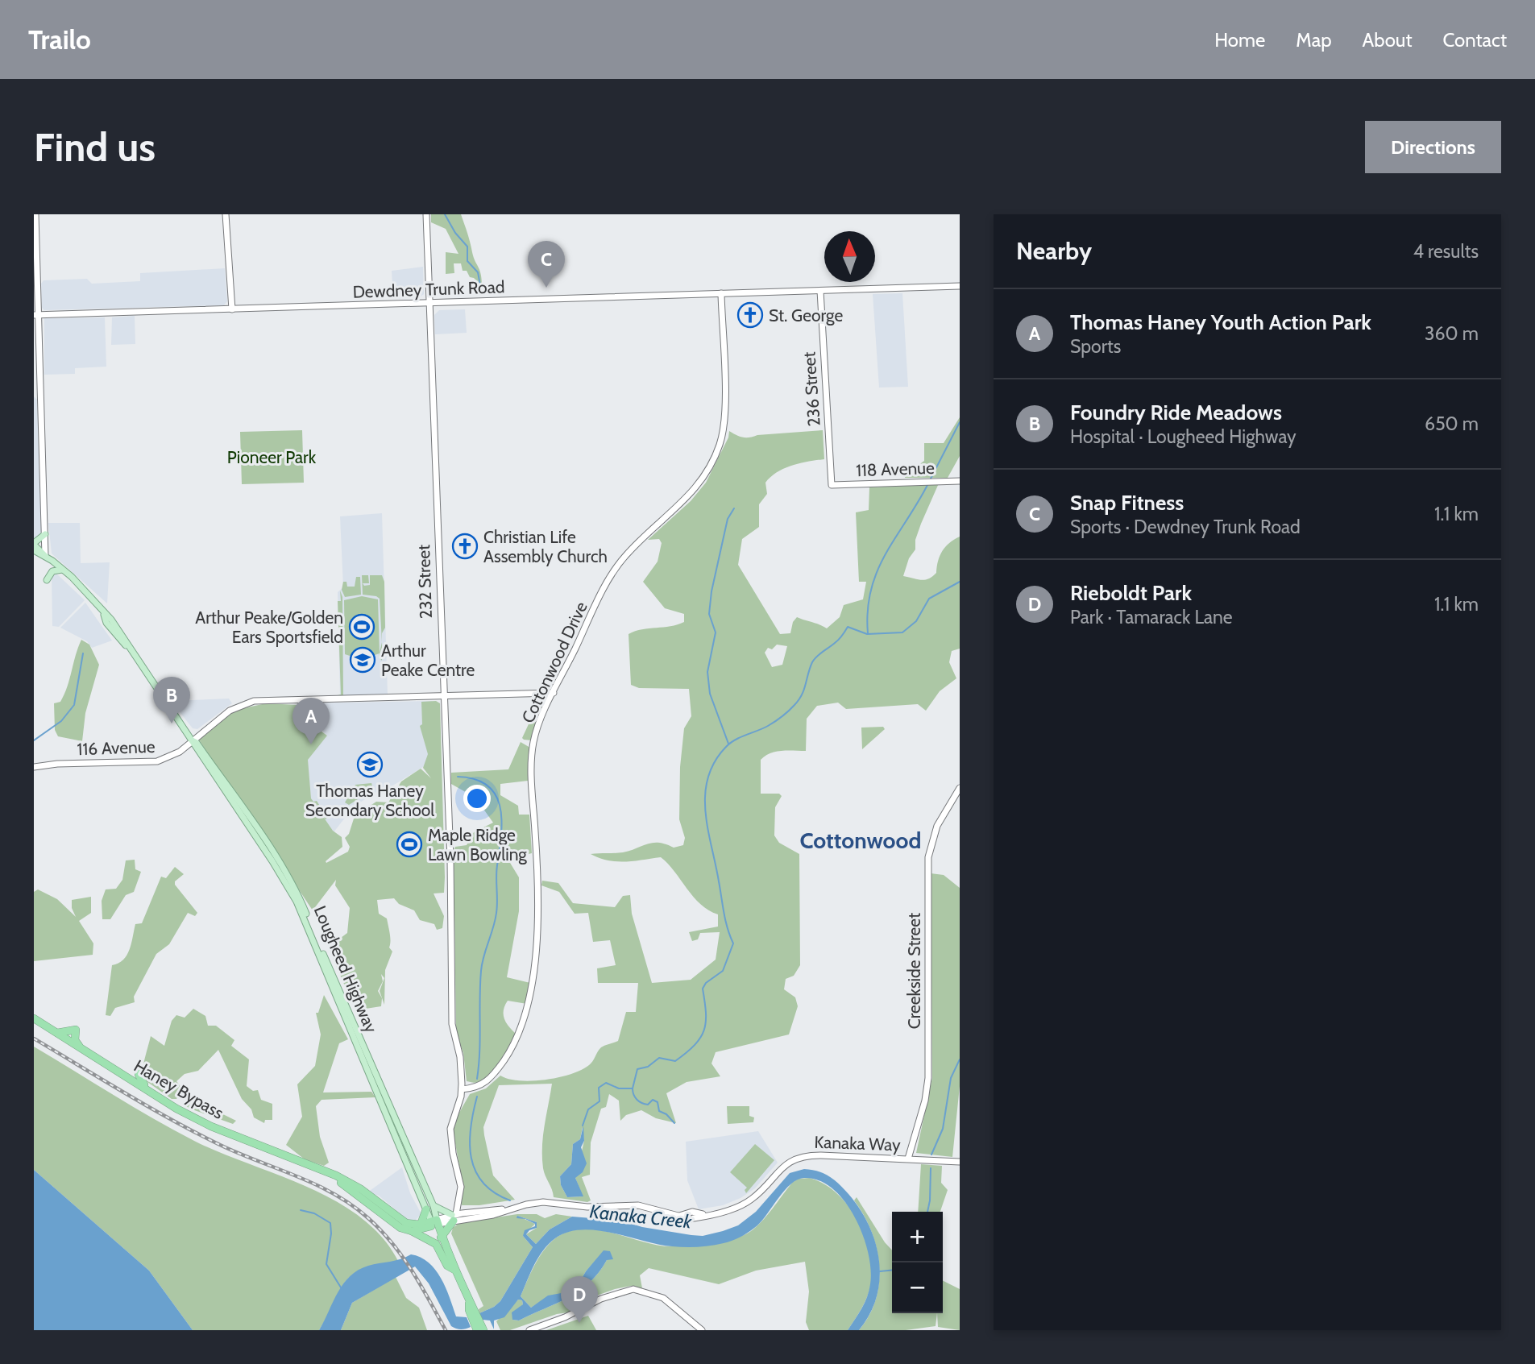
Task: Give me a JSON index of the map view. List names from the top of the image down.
{
  "streets": {
    "highway": ["Lougheed Highway", "Haney Bypass"],
    "street": [
      "Dewdney Trunk Road",
      "236 Street",
      "118 Avenue",
      "232 Street",
      "Cottonwood Drive",
      "116 Avenue",
      "Creekside Street",
      "Kanaka Way"
    ]
  },
  "crossings": [
    ["Dewdney Trunk Road", "236 Street"],
    ["Dewdney Trunk Road", "232 Street"],
    ["Dewdney Trunk Road", "Cottonwood Drive"],
    ["236 Street", "118 Avenue"],
    ["232 Street", "Cottonwood Drive"],
    ["232 Street", "116 Avenue"],
    ["232 Street", "Kanaka Way"],
    ["Cottonwood Drive", "116 Avenue"],
    ["116 Avenue", "Lougheed Highway"],
    ["Lougheed Highway", "Haney Bypass"],
    ["Lougheed Highway", "Kanaka Way"],
    ["Creekside Street", "Kanaka Way"]
  ],
  "districts": ["Cottonwood"],
  "water": ["Kanaka Creek"],
  "parks": ["Pioneer Park"],
  "places": {
    "church": ["St. George", "Christian Life Assembly Church"],
    "sports": ["Arthur Peake/Golden Ears Sportsfield", "Maple Ridge Lawn Bowling"],
    "school or university": ["Arthur Peake Centre", "Thomas Haney Secondary School"]
  },
  "north": "top",
  "page": {
    "header": "Trailo",
    "nav": [
      "Home",
      "Map",
      "About",
      "Contact"
    ],
    "buttons": "Directions",
    "title": "Find us",
    "heading": ["Nearby", "4 results"],
    "pins": [
      "C",
      "B",
      "A",
      "D"
    ],
    "list": [
      {
        "mark": "A",
        "name": "Thomas Haney Youth Action Park",
        "note": "Sports",
        "value": "360 m"
      },
      {
        "mark": "B",
        "name": "Foundry Ride Meadows",
        "note": "Hospital · Lougheed Highway",
        "value": "650 m"
      },
      {
        "mark": "C",
        "name": "Snap Fitness",
        "note": "Sports · Dewdney Trunk Road",
        "value": "1.1 km"
      },
      {
        "mark": "D",
        "name": "Rieboldt Park",
        "note": "Park · Tamarack Lane",
        "value": "1.1 km"
      }
    ],
    "map_buttons": ["+", "−"]
  }
}
